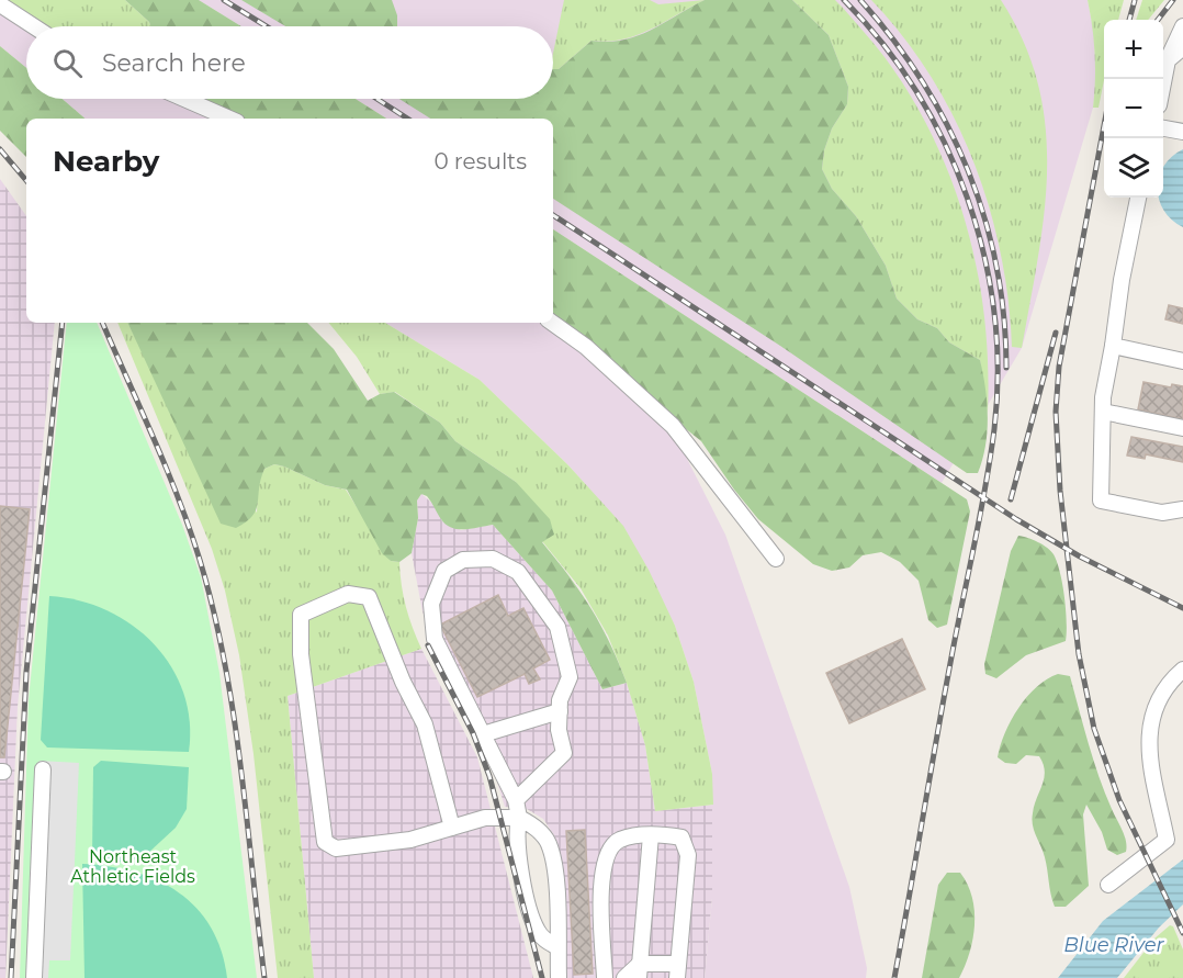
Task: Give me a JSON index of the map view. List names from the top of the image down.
{
  "water": ["Blue River"],
  "parks": ["Northeast Athletic Fields"],
  "page": {
    "map_buttons": ["+", "−"],
    "search": "Search here",
    "heading": ["Nearby", "0 results"]
  }
}
